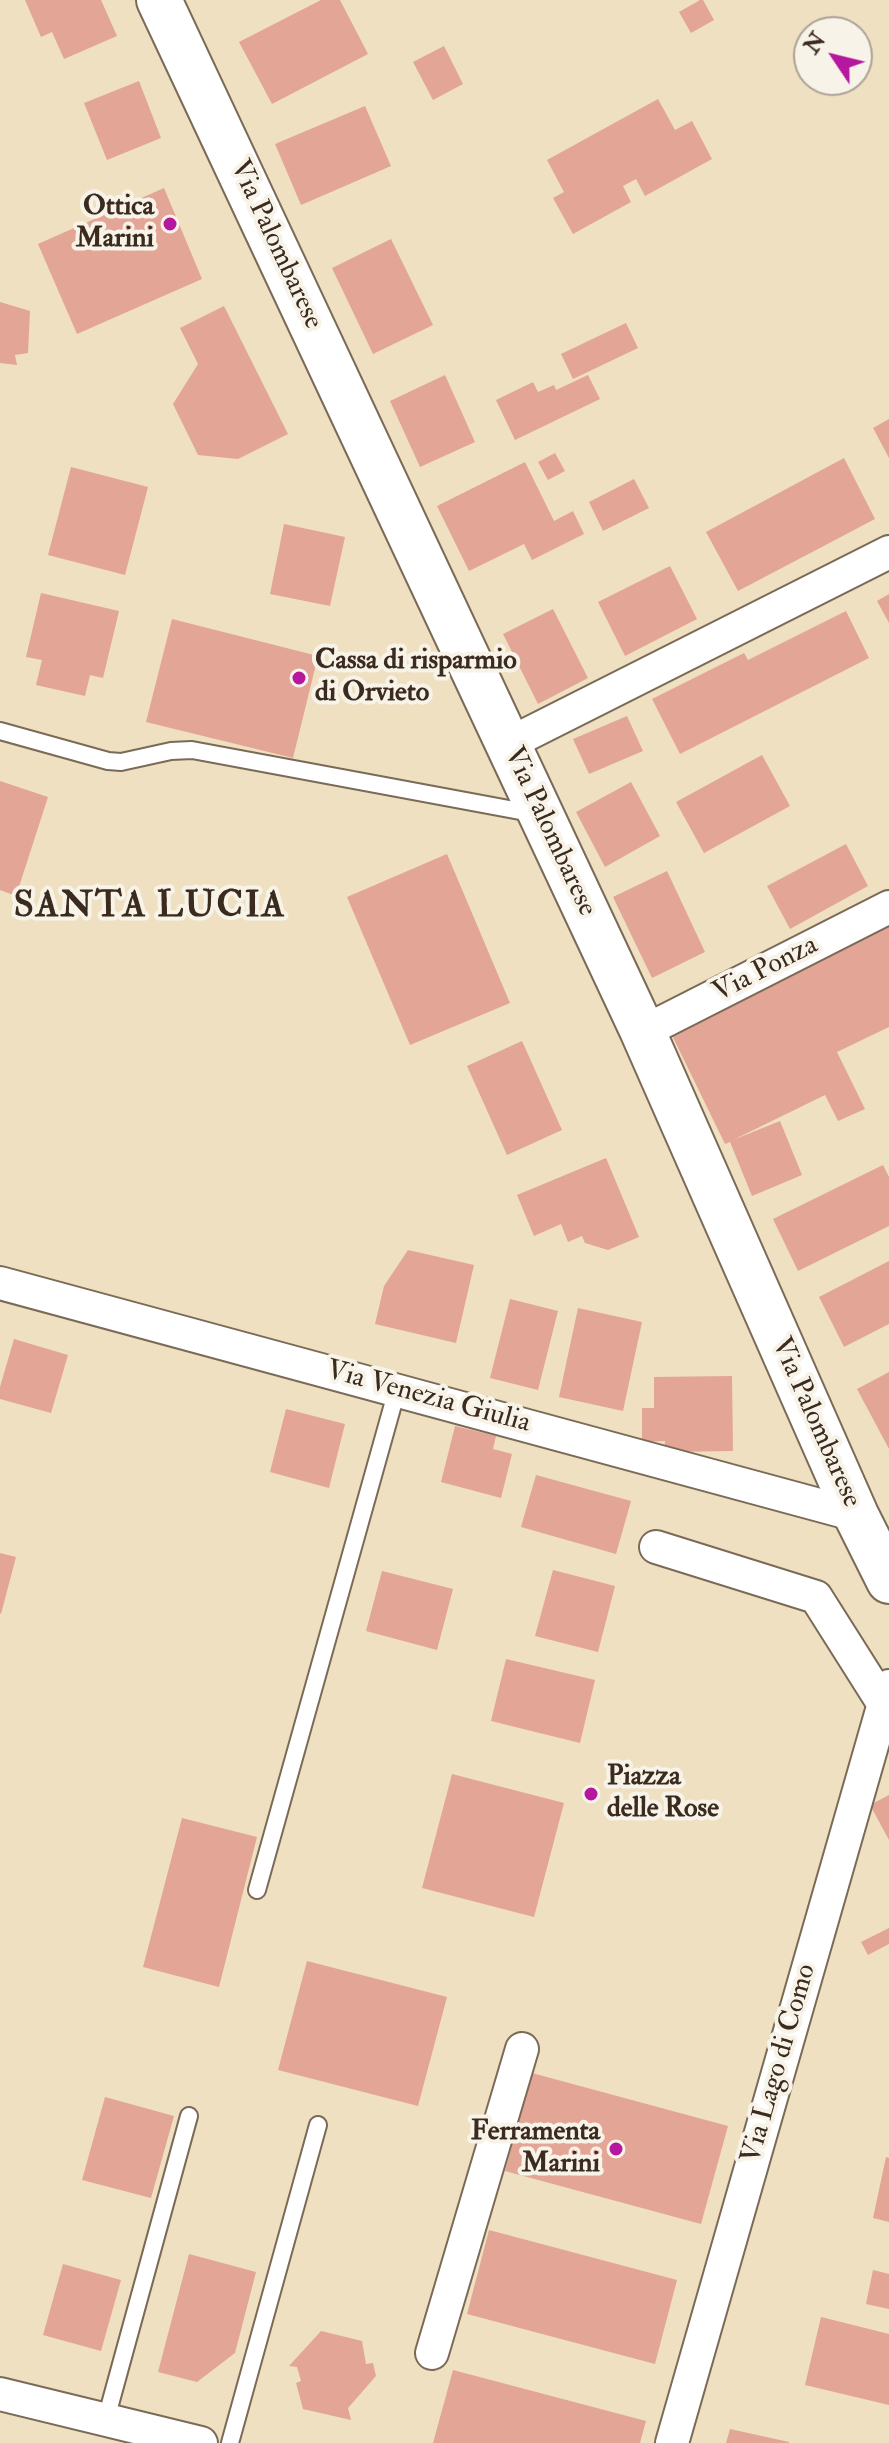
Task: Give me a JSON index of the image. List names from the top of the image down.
{
  "streets": {
    "main road": ["Via Palombarese"],
    "street": ["Via Ponza", "Via Venezia Giulia", "Via Lago di Como"]
  },
  "crossings": [
    ["Via Palombarese", "Via Ponza"],
    ["Via Palombarese", "Via Venezia Giulia"]
  ],
  "districts": ["SANTA LUCIA"],
  "places": [
    "Ottica Marini",
    "Cassa di risparmio di Orvieto",
    "Piazza delle Rose",
    "Ferramenta Marini"
  ],
  "north": "top left"
}
